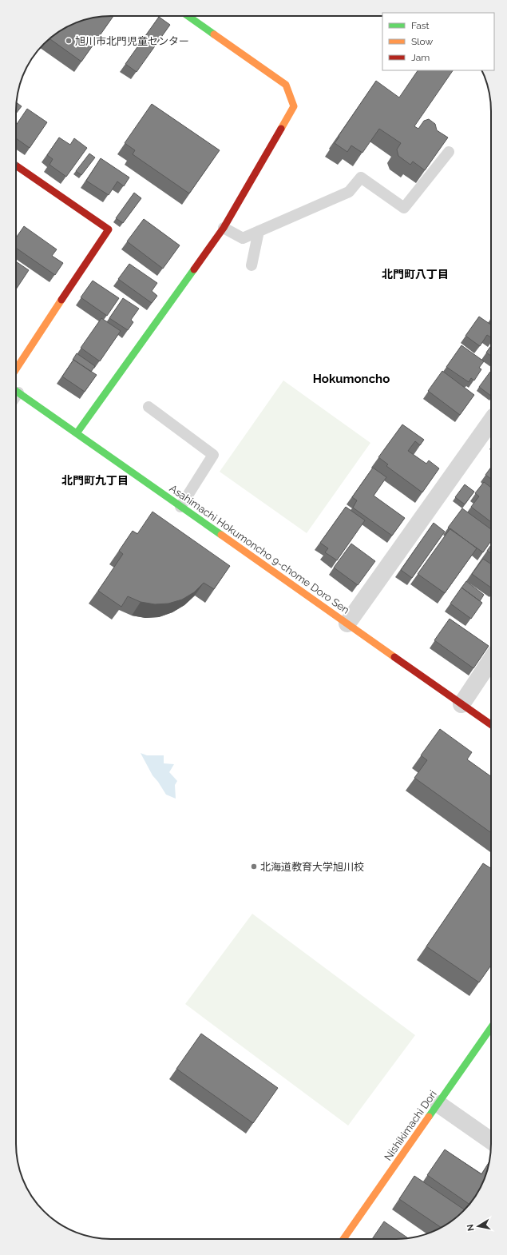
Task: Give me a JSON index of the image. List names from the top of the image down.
{
  "streets": {
    "street": ["Asahimachi Hokumoncho 9-chome Doro Sen", "Nishikimachi Dori"]
  },
  "districts": ["北門町八丁目", "Hokumoncho", "北門町九丁目"],
  "places": ["旭川市北門児童センター", "北海道教育大学旭川校"],
  "legend": ["Fast", "Slow", "Jam"],
  "north": "left"
}
